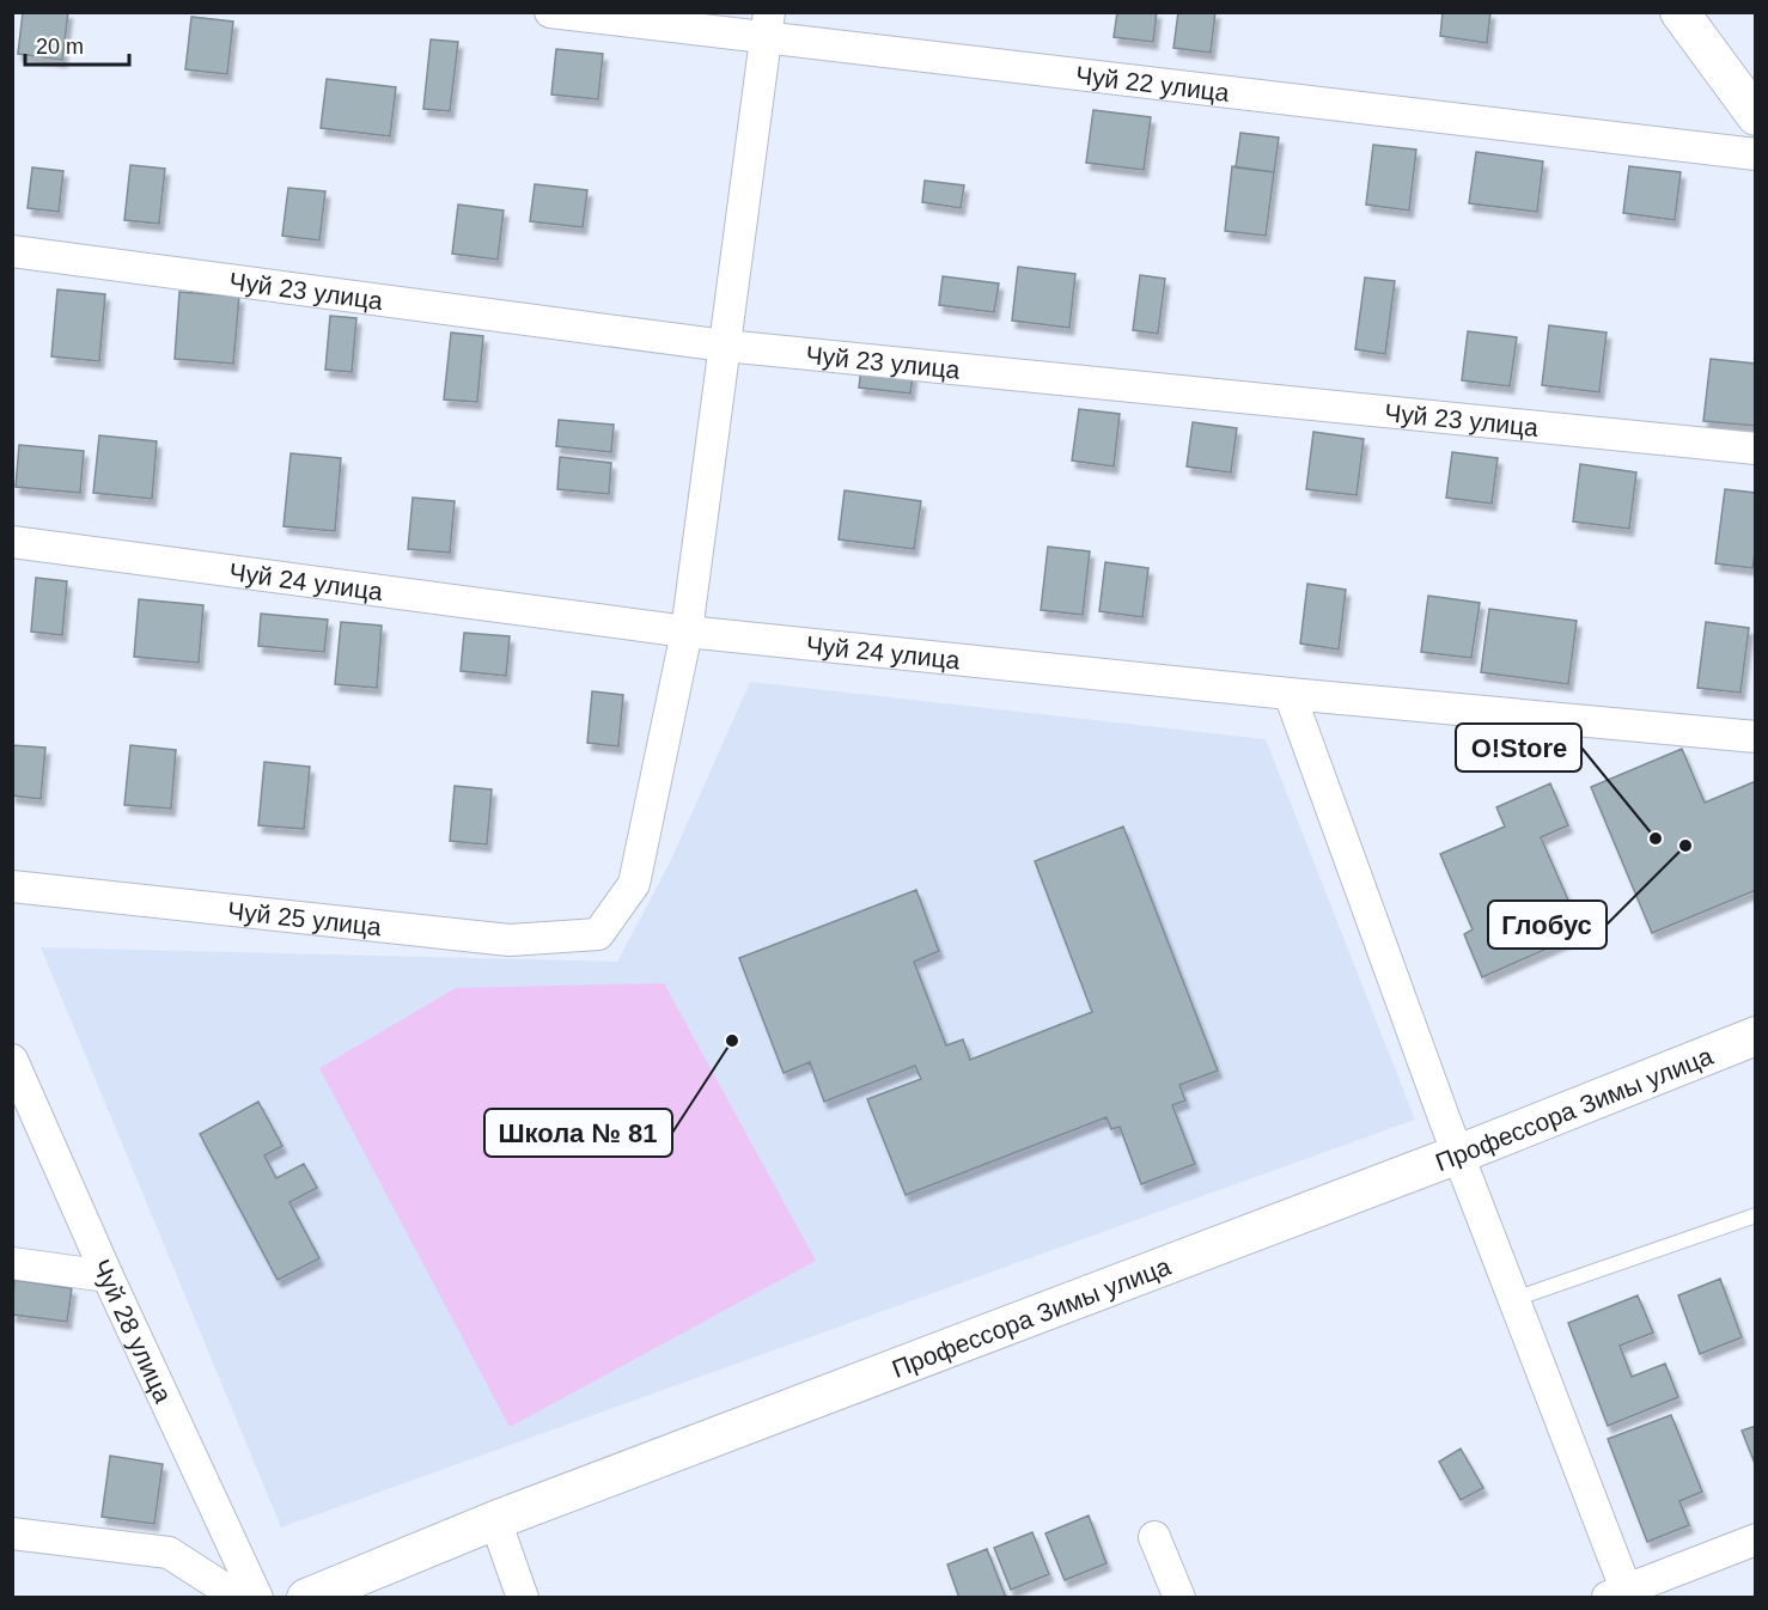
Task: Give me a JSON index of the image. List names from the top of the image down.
{
  "streets": {
    "street": [
      "Чуй 22 улица",
      "Чуй 23 улица",
      "Чуй 24 улица",
      "Чуй 25 улица",
      "Профессора Зимы улица",
      "Чуй 28 улица"
    ]
  },
  "crossings": [
    ["Чуй 24 улица", "Чуй 25 улица"]
  ],
  "places": ["O!Store", "Глобус", "Школа № 81"],
  "scale_bar": "20 m"
}
